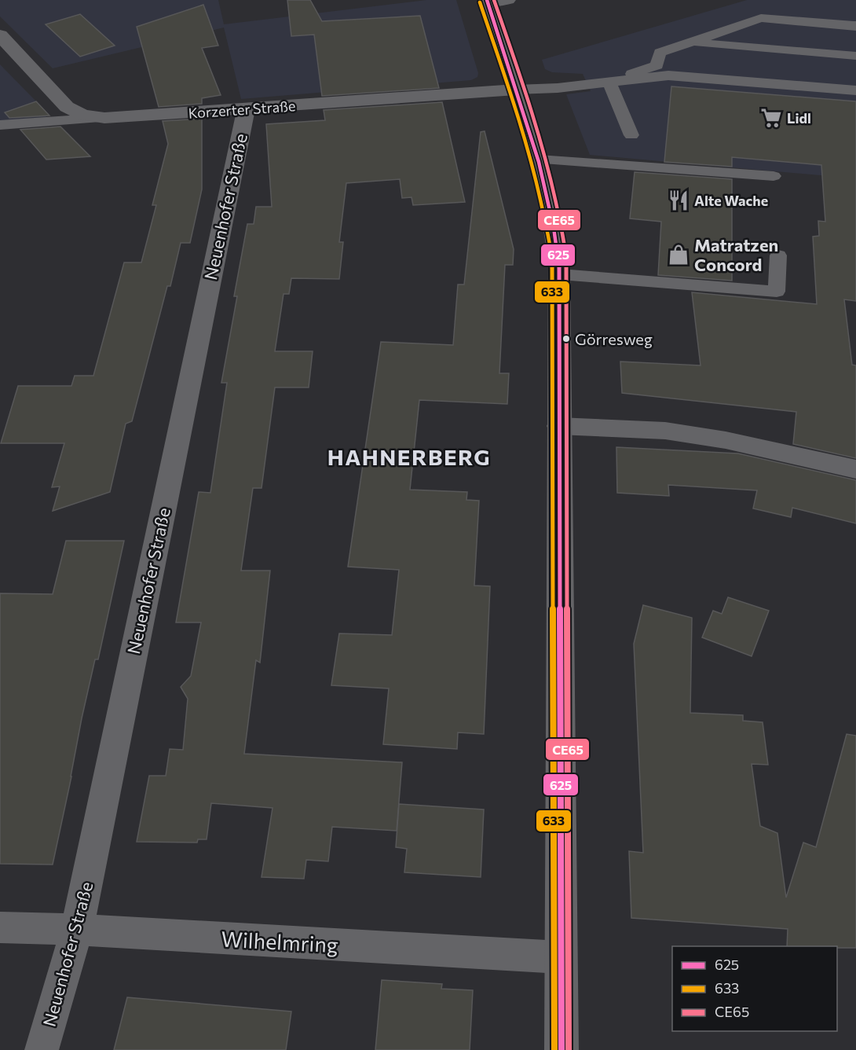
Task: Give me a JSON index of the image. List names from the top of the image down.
{
  "streets": {
    "street": ["Korzerter Straße", "Neuenhofer Straße", "Wilhelmring"]
  },
  "crossings": [
    ["Korzerter Straße", "Neuenhofer Straße"],
    ["Neuenhofer Straße", "Wilhelmring"]
  ],
  "districts": ["HAHNERBERG"],
  "places": {
    "supermarket": ["Lidl"],
    "restaurant": ["Alte Wache"],
    "shop": ["Matratzen Concord"],
    "other": ["Görresweg"]
  },
  "lines": ["transit line 625", "transit line CE65", "transit line 633"],
  "legend": ["625", "633", "CE65"]
}
